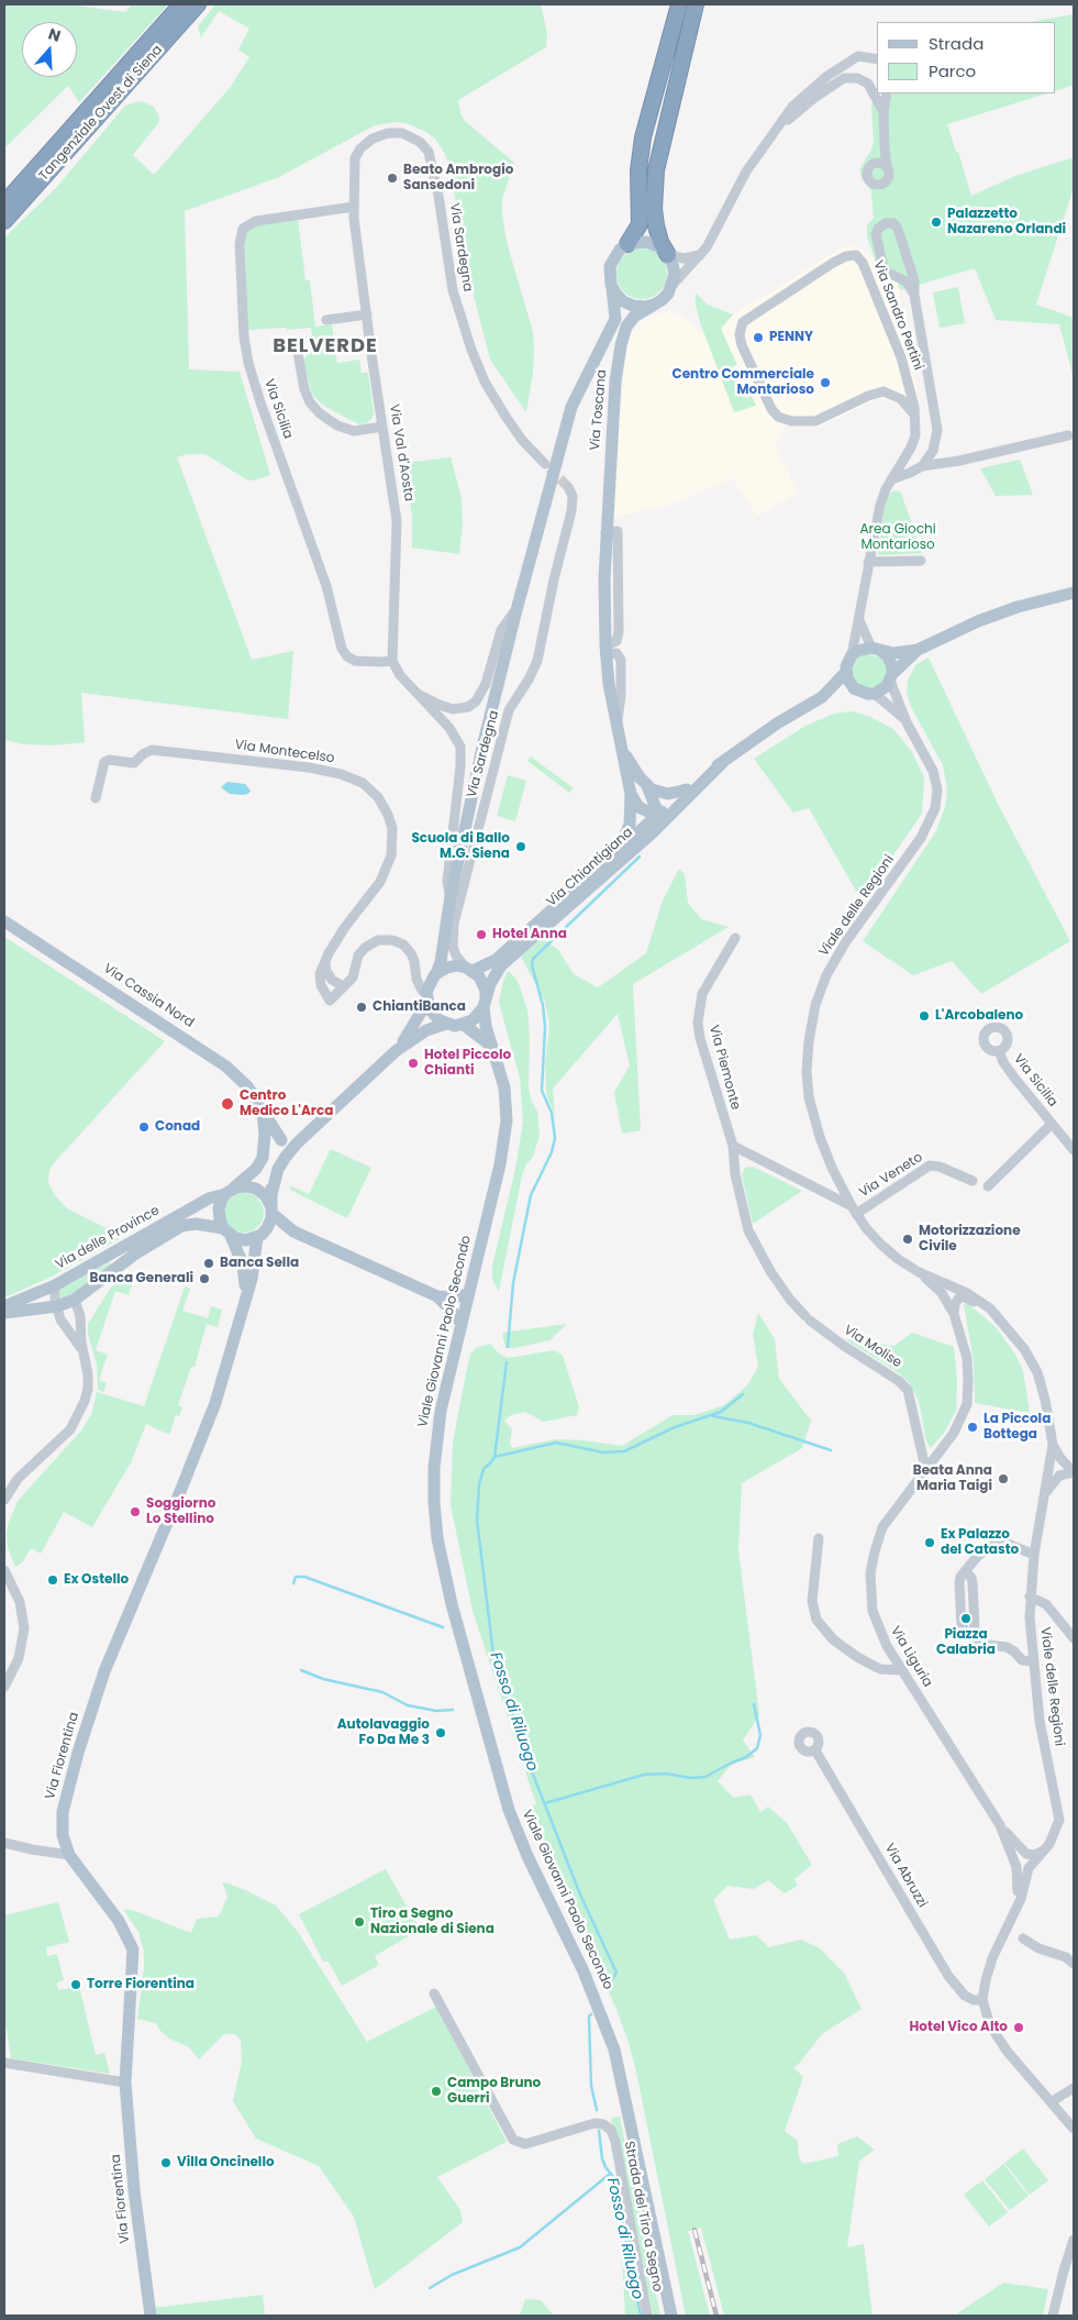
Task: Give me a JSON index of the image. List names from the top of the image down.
{
  "streets": {
    "highway": ["Tangenziale Ovest di Siena"],
    "main road": [
      "Via Toscana",
      "Via Chiantigiana",
      "Via Cassia Nord",
      "Via delle Province",
      "Viale Giovanni Paolo Secondo",
      "Via Fiorentina"
    ],
    "street": [
      "Via Sardegna",
      "Via Sandro Pertini",
      "Via Sicilia",
      "Via Val d'Aosta",
      "Via Montecelso",
      "Viale delle Regioni",
      "Via Piemonte",
      "Via Veneto",
      "Via Molise",
      "Via Liguria",
      "Via Abruzzi",
      "Strada del Tiro a Segno"
    ]
  },
  "crossings": [
    ["Via Sardegna", "Via Sicilia"],
    ["Via Sardegna", "Via Val d'Aosta"],
    ["Via Sardegna", "Via Chiantigiana"],
    ["Via Sardegna", "Viale Giovanni Paolo Secondo"],
    ["Via Sandro Pertini", "Via Chiantigiana"],
    ["Via Sandro Pertini", "Viale delle Regioni"],
    ["Via Sicilia", "Via Val d'Aosta"],
    ["Via Toscana", "Via Chiantigiana"],
    ["Via Chiantigiana", "Viale delle Regioni"],
    ["Via Chiantigiana", "Viale Giovanni Paolo Secondo"],
    ["Viale delle Regioni", "Via Veneto"],
    ["Viale delle Regioni", "Via Liguria"],
    ["Viale delle Regioni", "Via Abruzzi"],
    ["Via Cassia Nord", "Via Fiorentina"],
    ["Via Piemonte", "Via Molise"],
    ["Via delle Province", "Via Fiorentina"],
    ["Via Molise", "Via Liguria"]
  ],
  "districts": ["BELVERDE"],
  "water": ["Fosso di Riluogo"],
  "parks": ["Area Giochi Montarioso"],
  "places": [
    "Beato Ambrogio Sansedoni",
    "Palazzetto Nazareno Orlandi",
    "PENNY",
    "Centro Commerciale Montarioso",
    "Scuola di Ballo M.G. Siena",
    "Hotel Anna",
    "ChiantiBanca",
    "L'Arcobaleno",
    "Hotel Piccolo Chianti",
    "Centro Medico L'Arca",
    "Conad",
    "Motorizzazione Civile",
    "Banca Sella",
    "Banca Generali",
    "La Piccola Bottega",
    "Beata Anna Maria Taigi",
    "Soggiorno Lo Stellino",
    "Ex Palazzo del Catasto",
    "Ex Ostello",
    "Piazza Calabria",
    "Autolavaggio Fo Da Me 3",
    "Tiro a Segno Nazionale di Siena",
    "Torre Fiorentina",
    "Hotel Vico Alto",
    "Campo Bruno Guerri",
    "Villa Oncinello"
  ],
  "legend": ["Strada", "Parco"],
  "north": "top"
}
